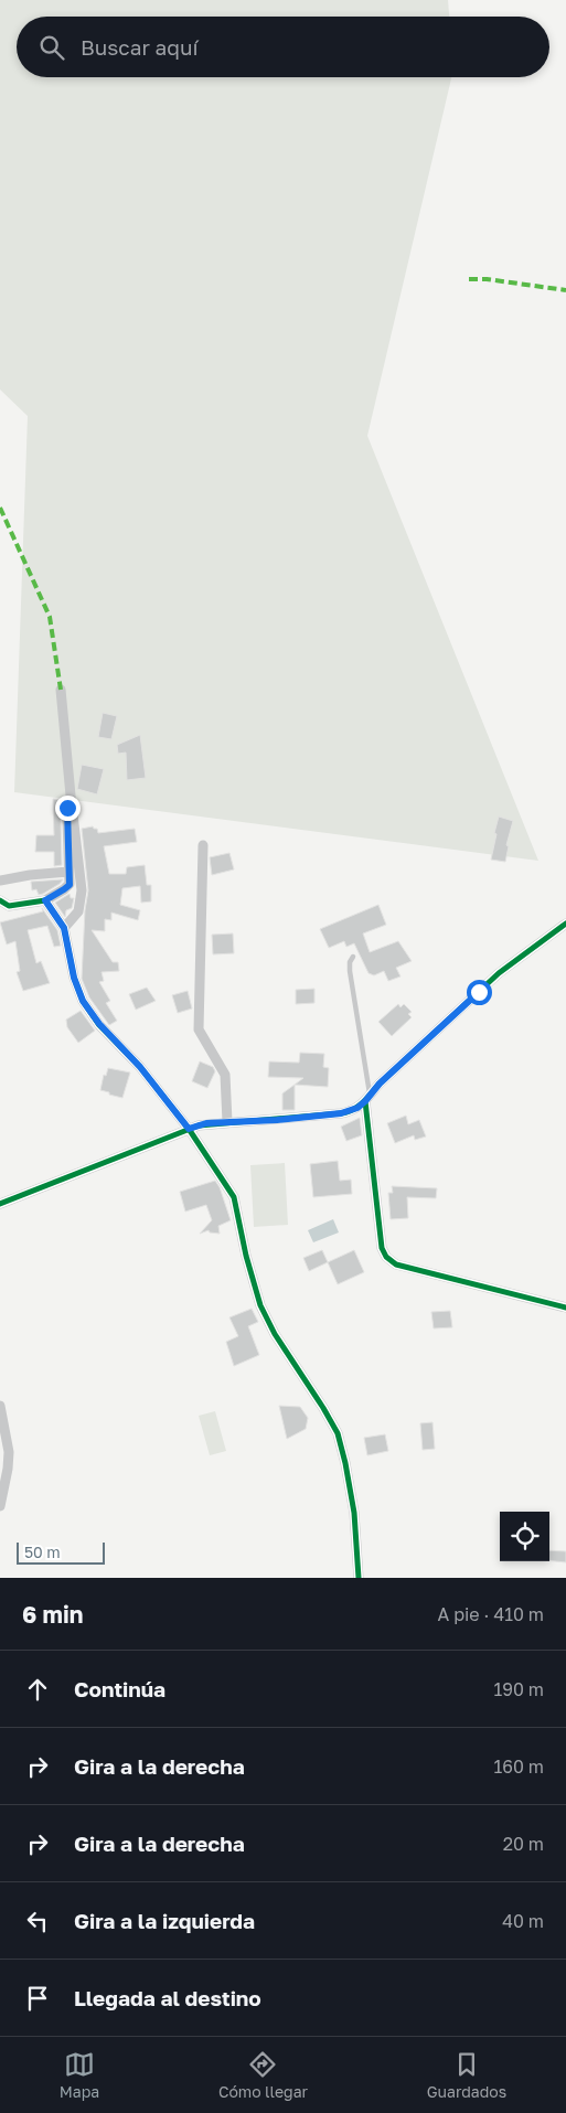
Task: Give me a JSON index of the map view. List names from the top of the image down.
{
  "scale_bar": "50 m",
  "page": {
    "search": "Buscar aquí",
    "scale": "50 m",
    "heading": ["6 min", "A pie · 410 m"],
    "list": [
      ["Continúa", "190 m"],
      ["Gira a la derecha", "160 m"],
      ["Gira a la derecha", "20 m"],
      ["Gira a la izquierda", "40 m"],
      "Llegada al destino"
    ],
    "nav": ["Mapa", "Cómo llegar", "Guardados"]
  }
}
